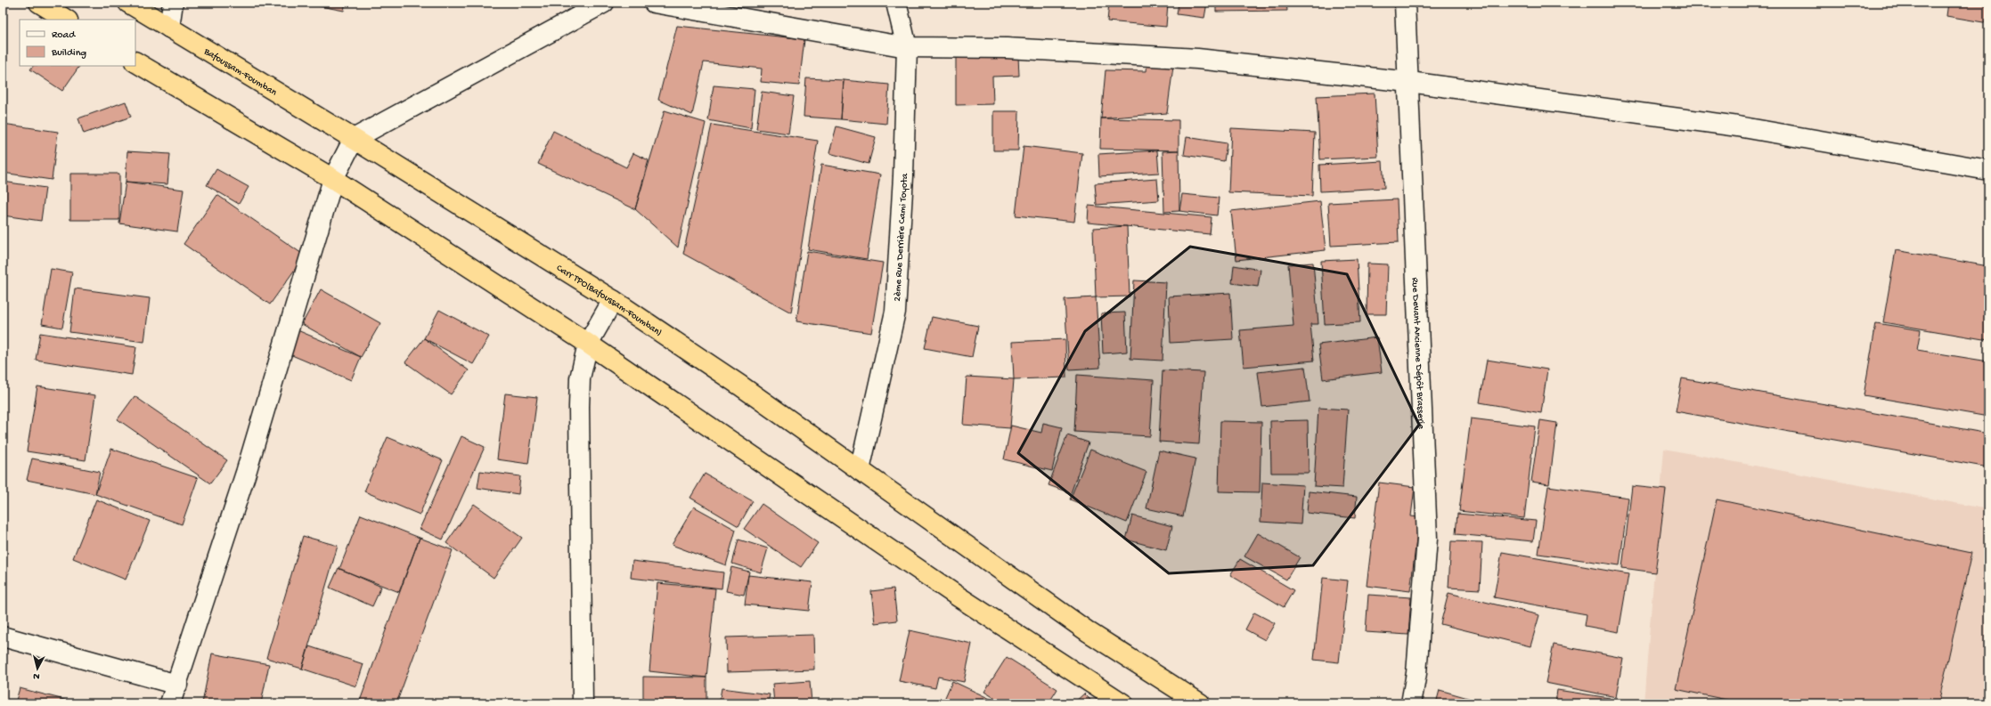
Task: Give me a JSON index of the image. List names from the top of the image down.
{
  "streets": {
    "highway": ["Bafoussam-Foumban", "Carr TPO(Bafoussam-Foumban)"],
    "street": ["2ème Rue Derrière Cami Toyota", "Rue Devant Ancienne Dépôt Brasserie"]
  },
  "crossings": [
    ["Bafoussam-Foumban", "Carr TPO(Bafoussam-Foumban)"],
    ["2ème Rue Derrière Cami Toyota", "Carr TPO(Bafoussam-Foumban)"]
  ],
  "legend": ["Road", "Building"],
  "north": "bottom"
}
